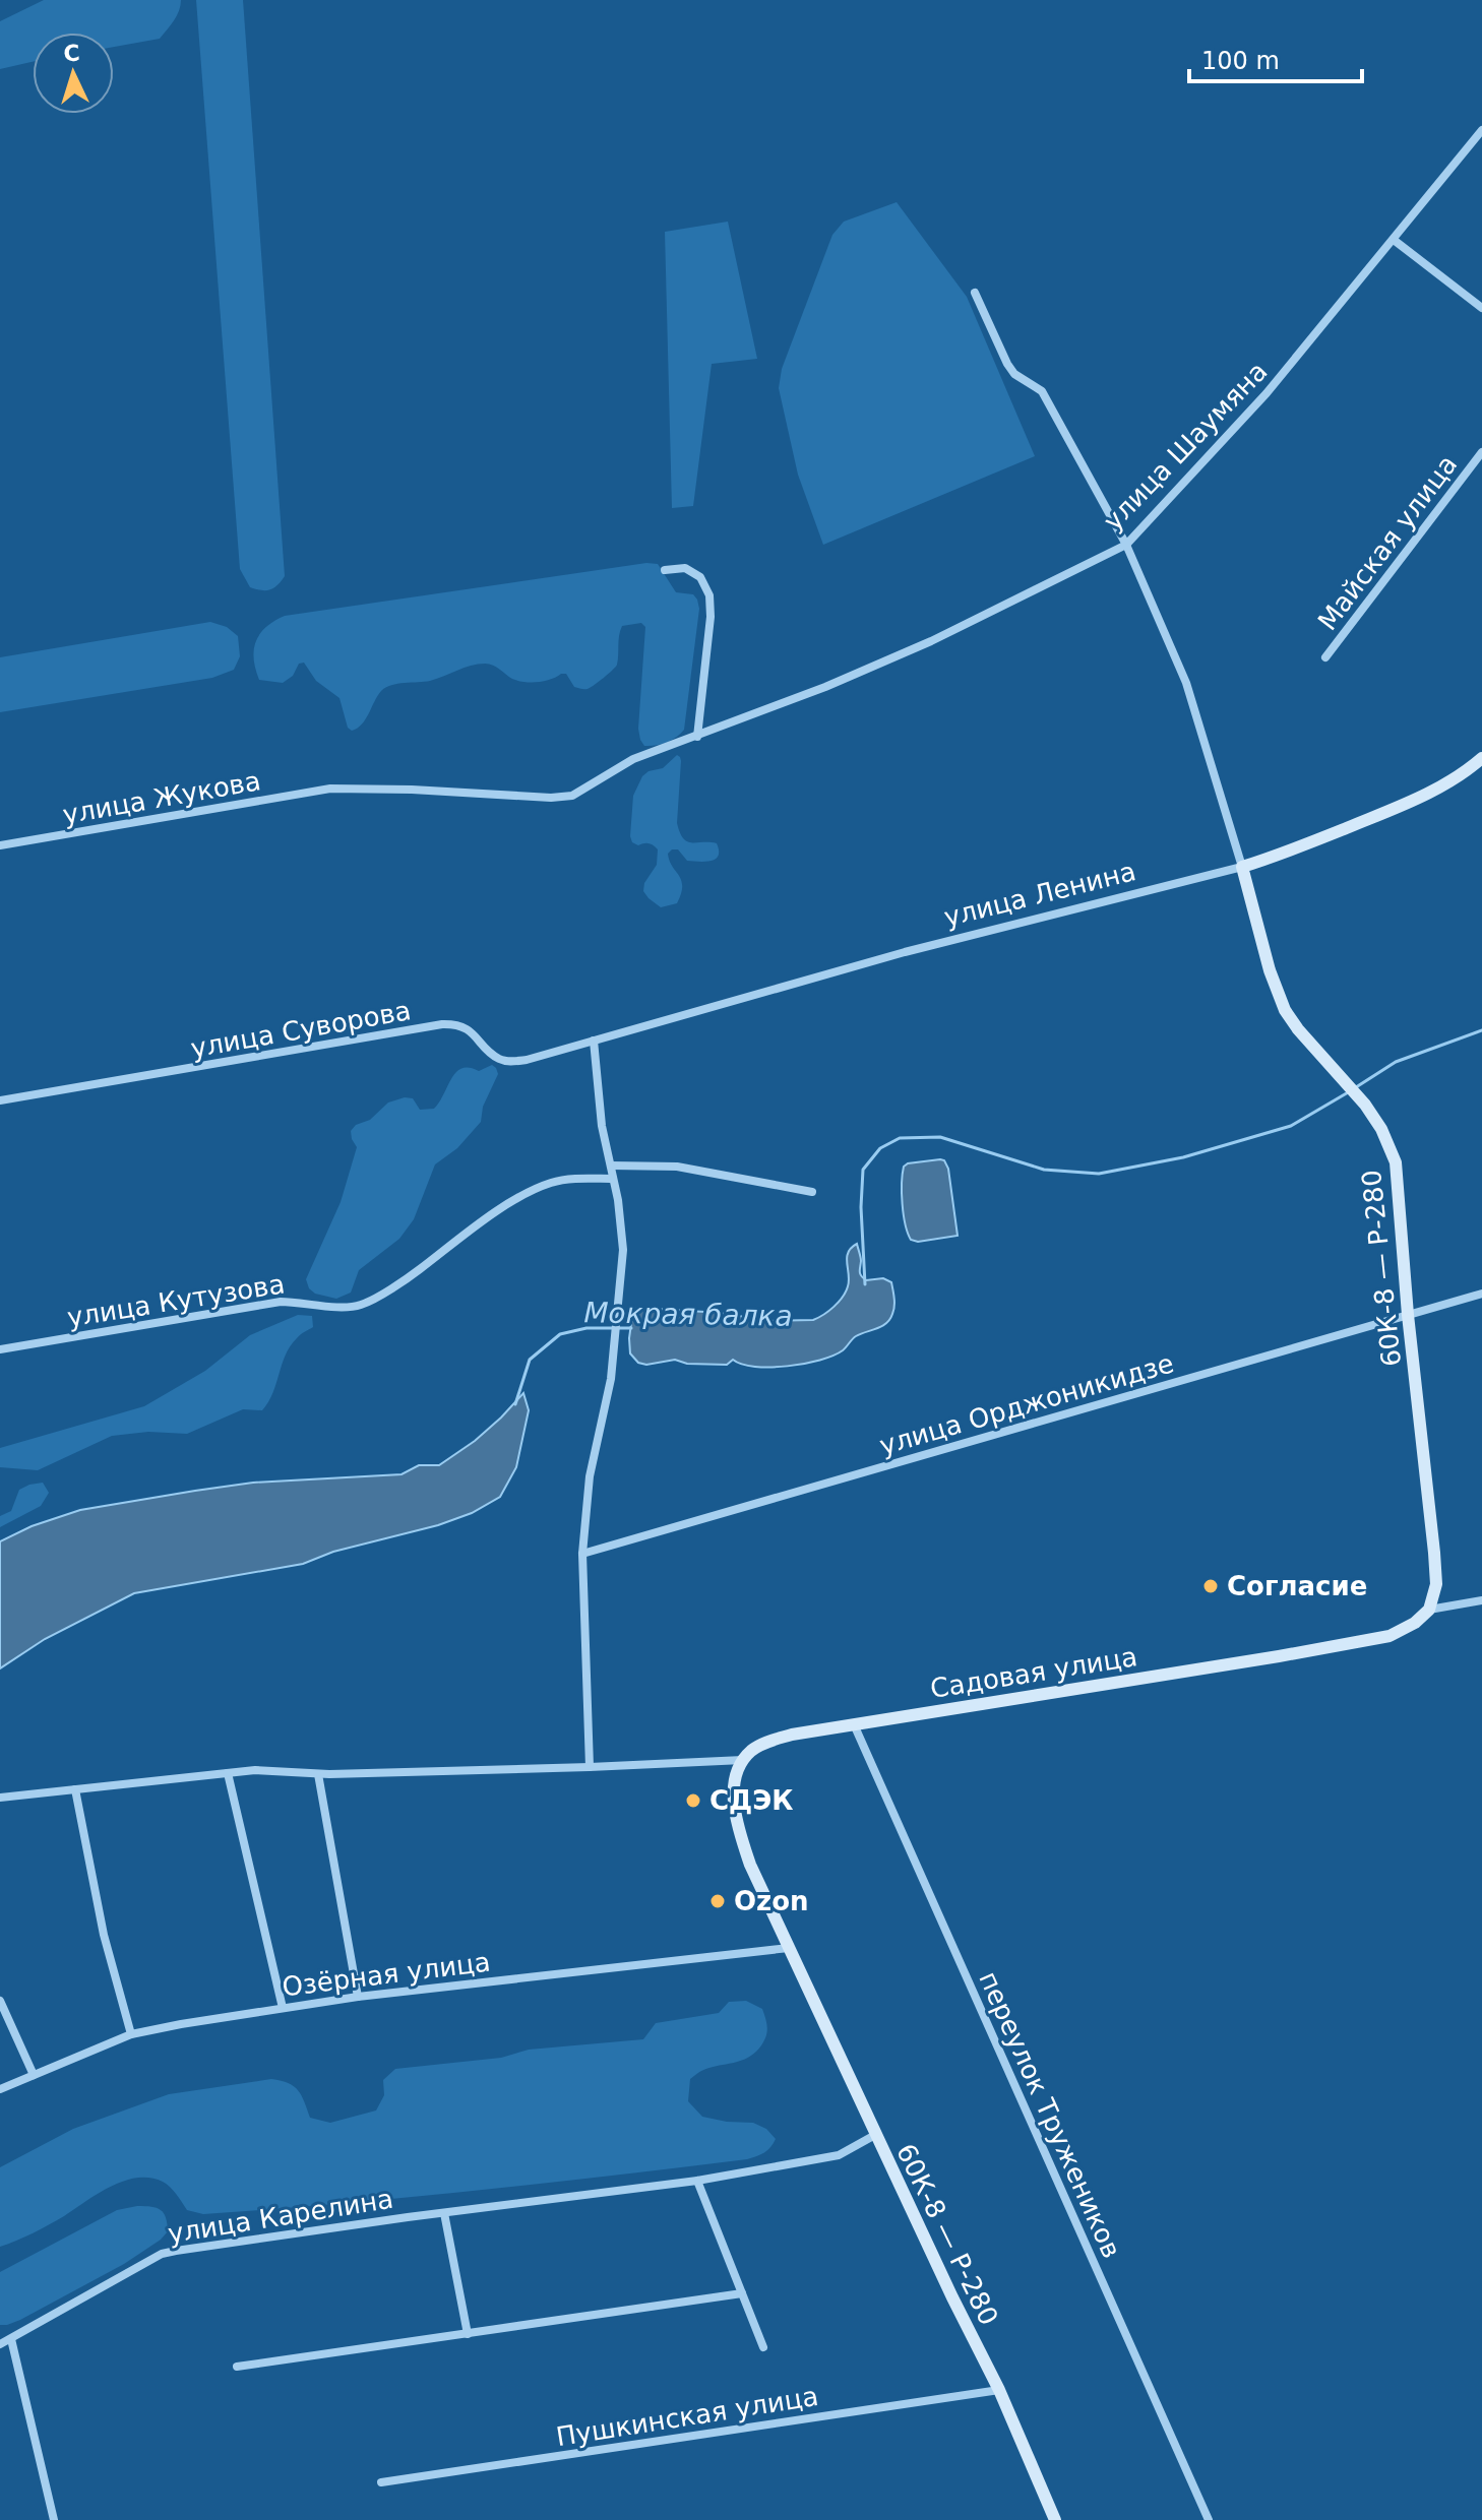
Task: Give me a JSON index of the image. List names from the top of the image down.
{
  "streets": {
    "street": [
      "улица Шаумяна",
      "Майская улица",
      "улица Жукова",
      "улица Ленина",
      "улица Суворова",
      "60К-8 — Р-280",
      "улица Кутузова",
      "улица Орджоникидзе",
      "Садовая улица",
      "Озёрная улица",
      "переулок Тружеников",
      "улица Карелина",
      "Пушкинская улица"
    ]
  },
  "crossings": [
    ["улица Шаумяна", "улица Жукова"],
    ["улица Ленина", "улица Суворова"],
    ["улица Ленина", "60К-8 — Р-280"],
    ["60К-8 — Р-280", "улица Орджоникидзе"],
    ["60К-8 — Р-280", "Садовая улица"],
    ["60К-8 — Р-280", "Озёрная улица"],
    ["60К-8 — Р-280", "улица Карелина"],
    ["60К-8 — Р-280", "Пушкинская улица"],
    ["Садовая улица", "переулок Тружеников"]
  ],
  "water": ["Мокрая балка"],
  "places": ["Согласие", "СДЭК", "Ozon"],
  "scale_bar": "100 m",
  "north": "top"
}
